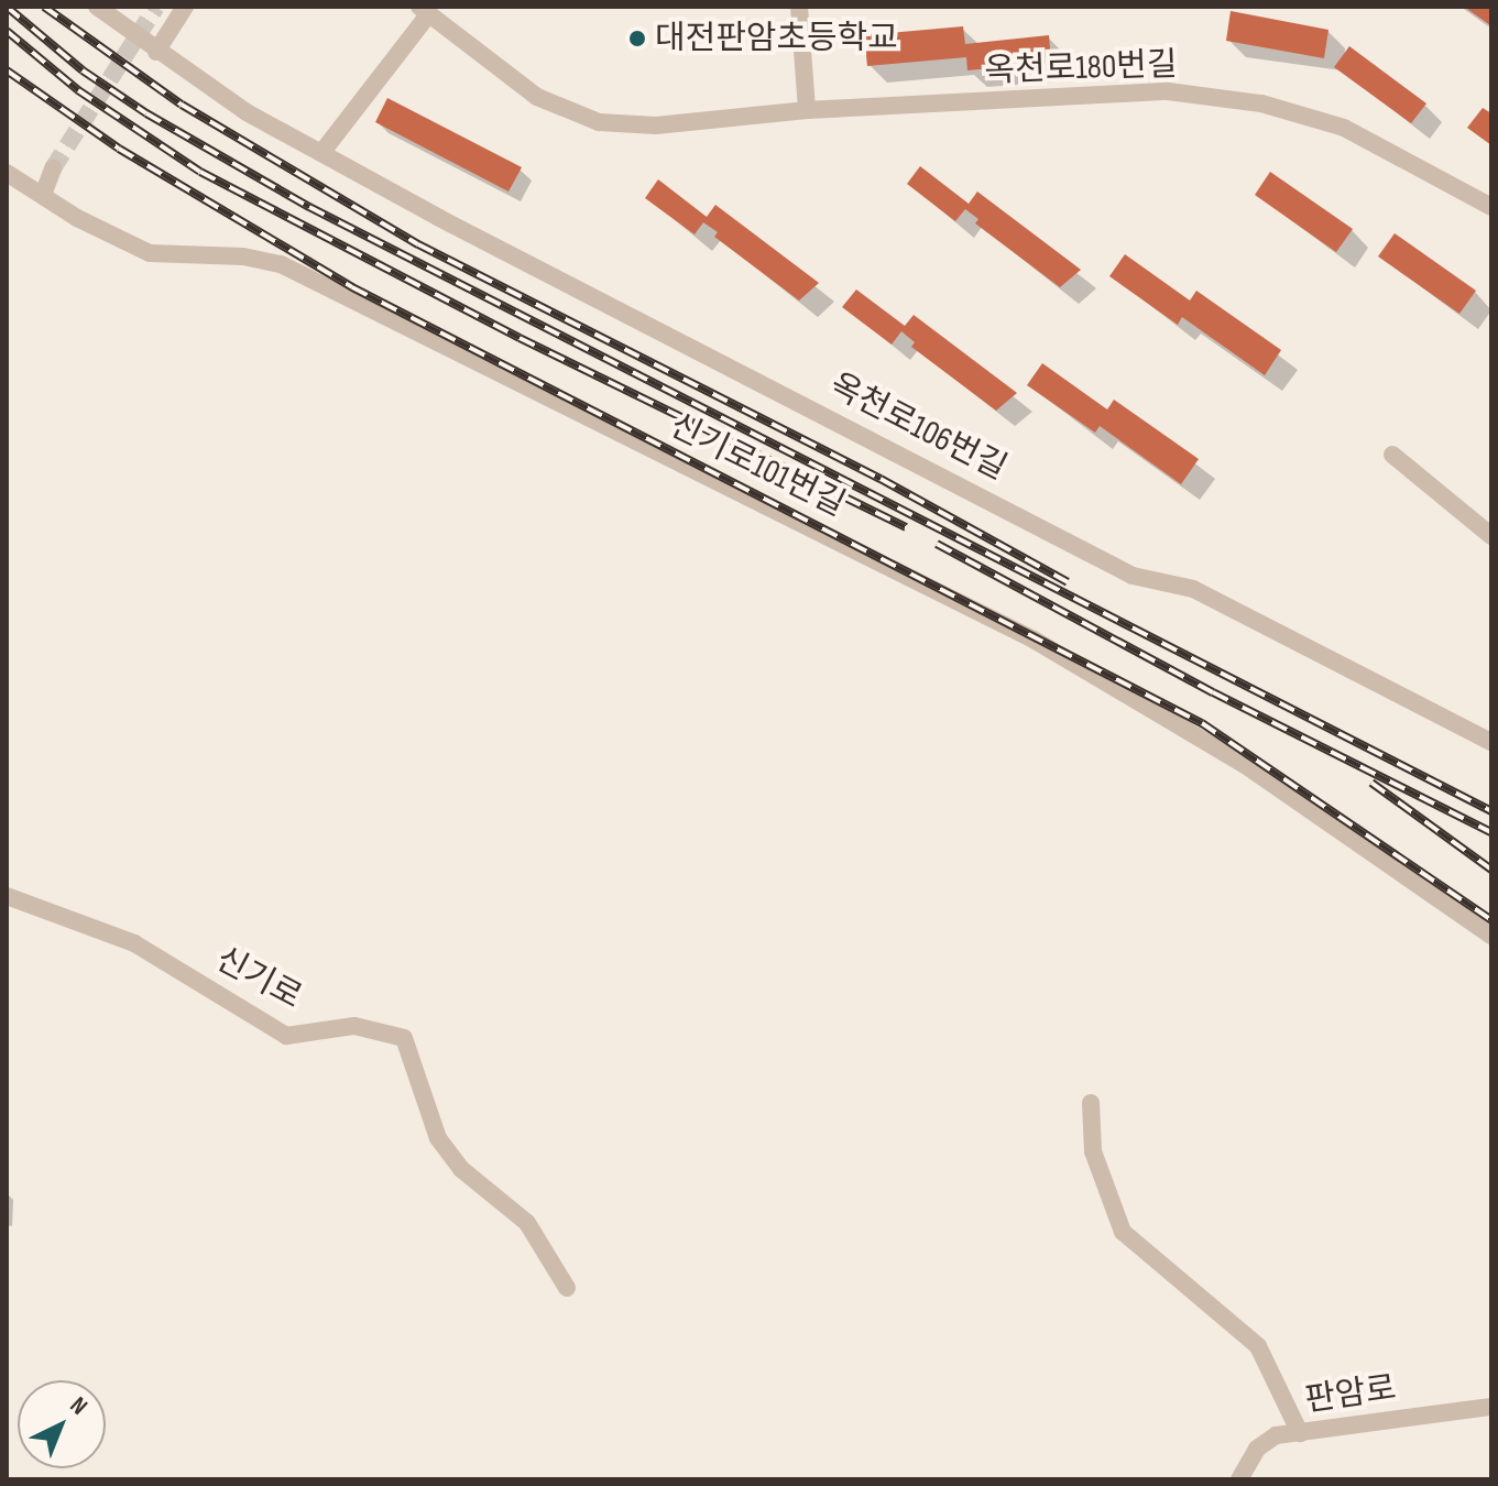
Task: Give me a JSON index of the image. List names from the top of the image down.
{
  "streets": {
    "street": [
      "옥천로180번길",
      "옥천로106번길",
      "신기로101번길",
      "신기로",
      "판암로"
    ]
  },
  "places": ["대전판암초등학교"],
  "north": "top right"
}
